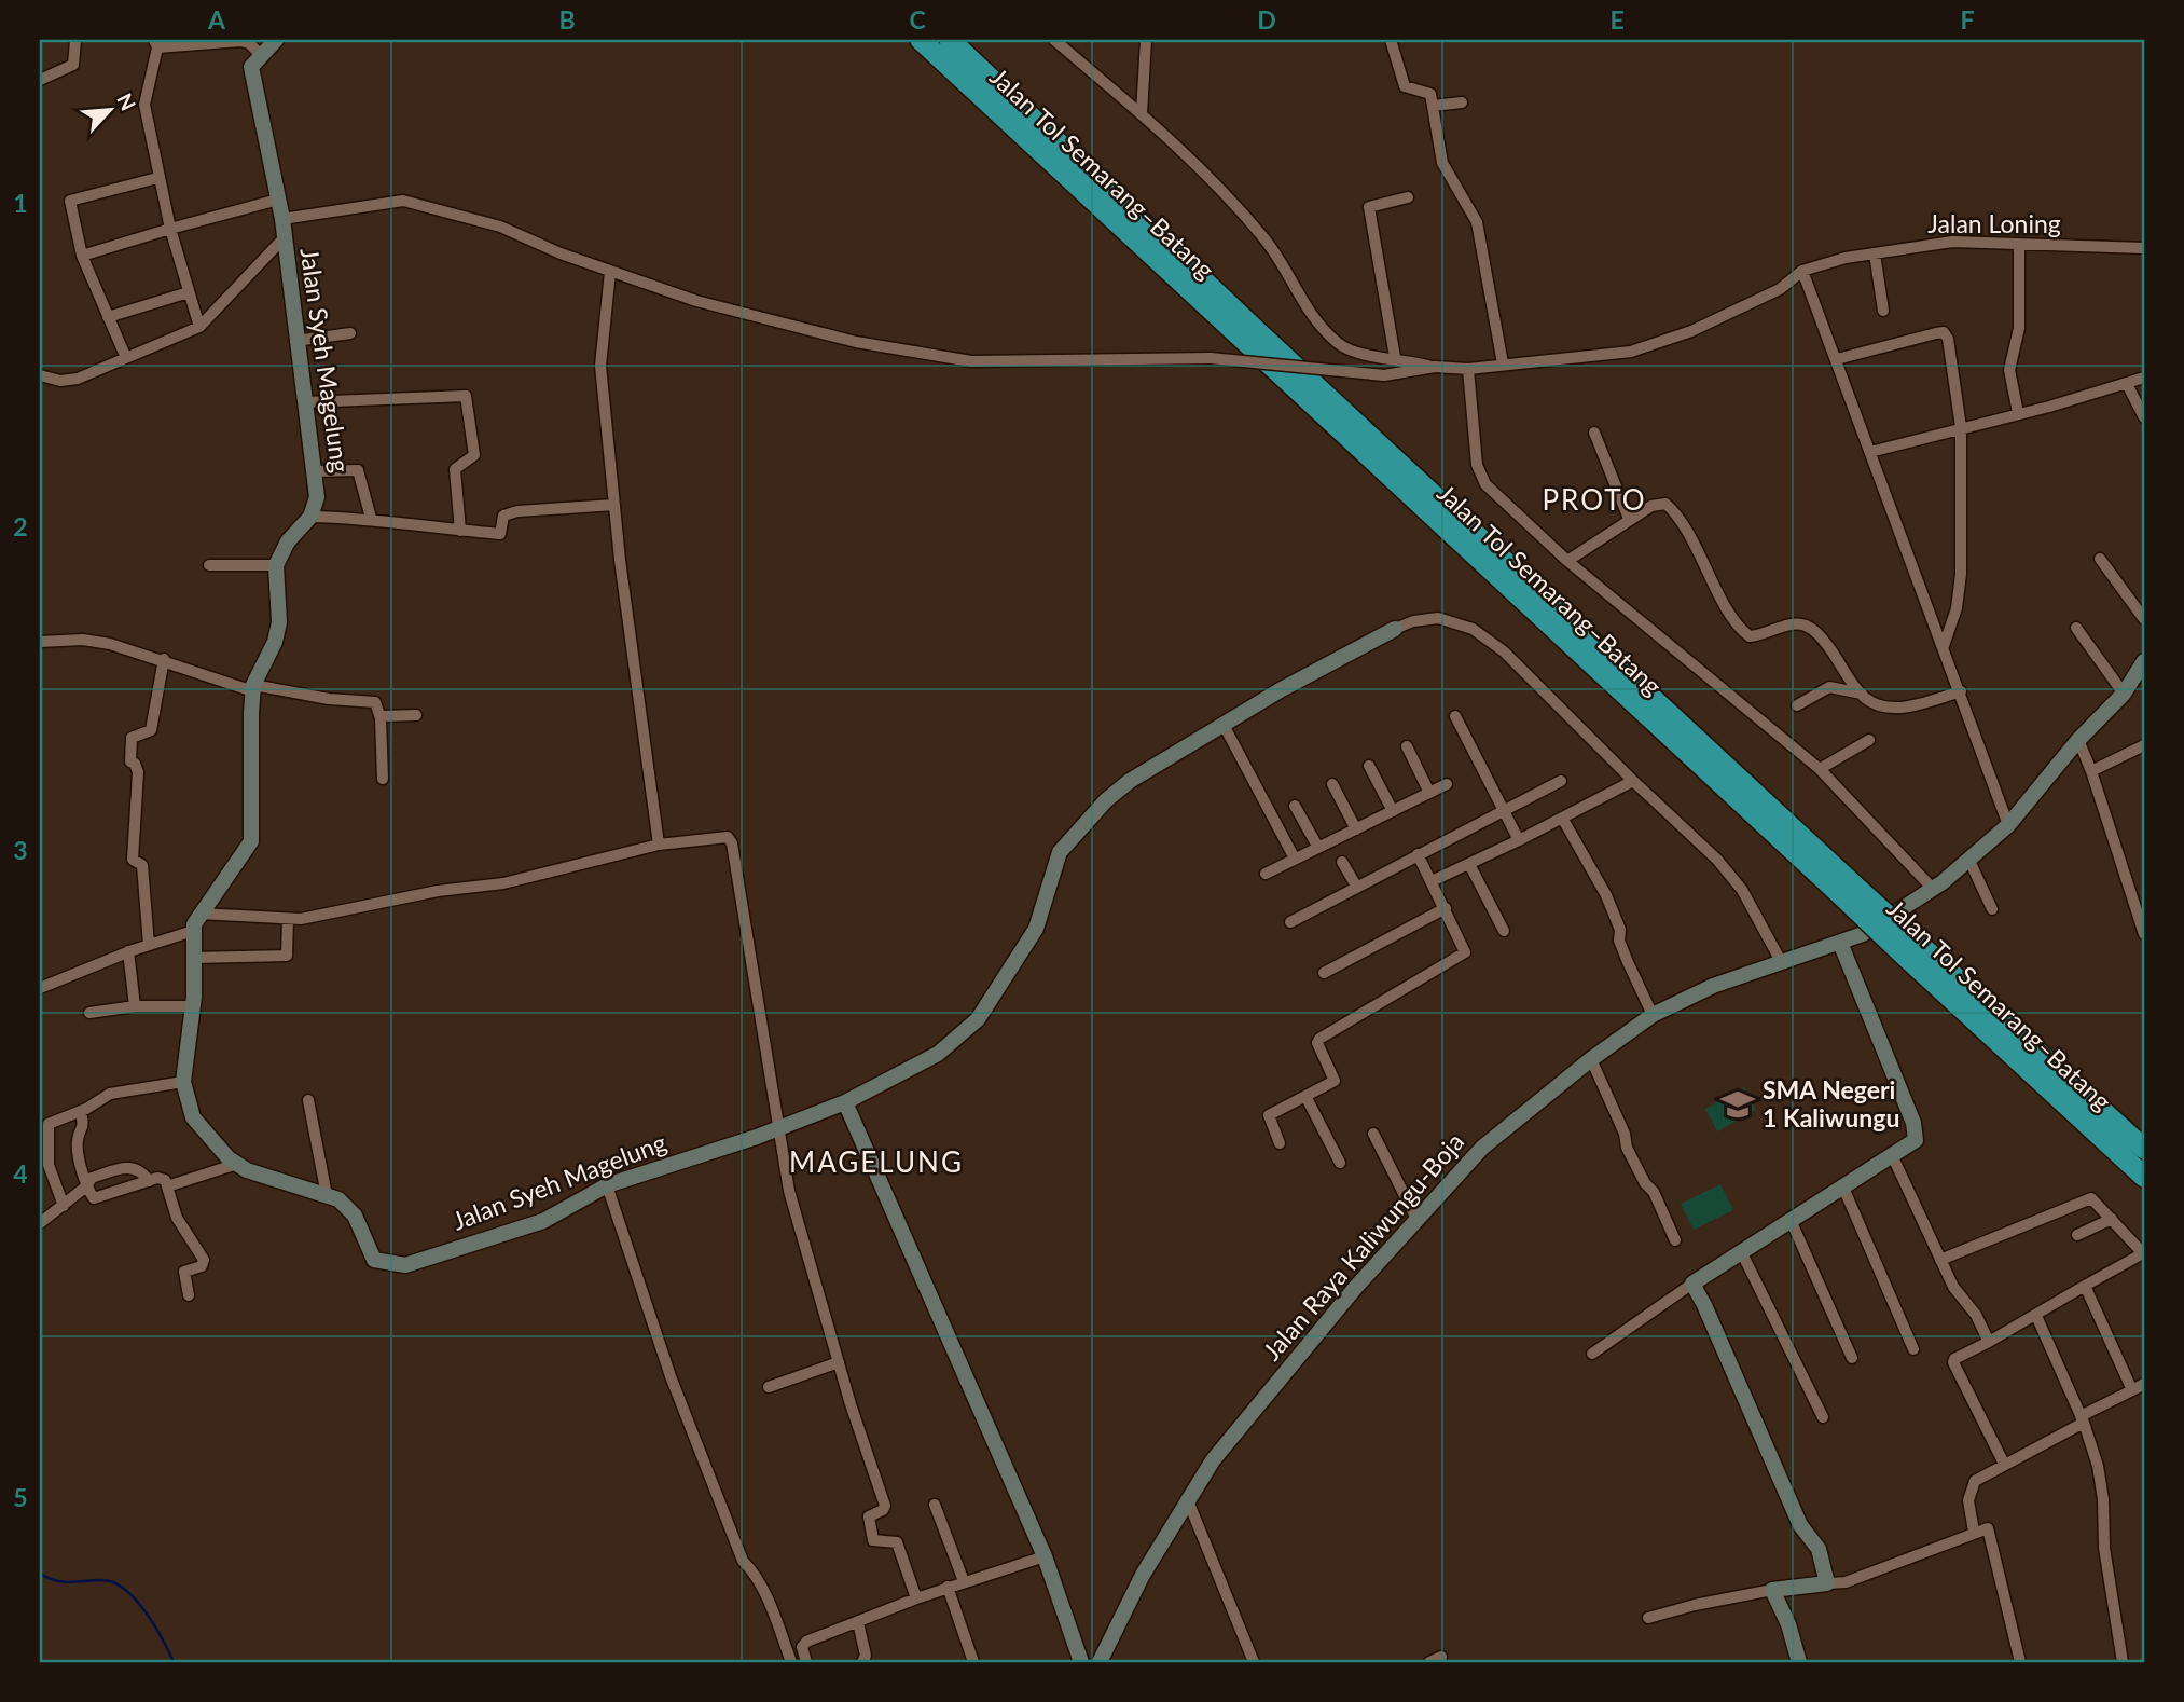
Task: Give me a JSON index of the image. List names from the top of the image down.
{
  "streets": {
    "highway": ["Jalan Tol Semarang–Batang"],
    "street": ["Jalan Loning", "Jalan Syeh Magelung", "Jalan Raya Kaliwungu-Boja"]
  },
  "districts": ["PROTO", "MAGELUNG"],
  "places": {
    "school or university": ["SMA Negeri 1 Kaliwungu"]
  },
  "north": "top right",
  "grid": {
    "columns": [
      "A",
      "B",
      "C",
      "D",
      "E",
      "F"
    ],
    "rows": [
      "1",
      "2",
      "3",
      "4",
      "5"
    ]
  }
}
